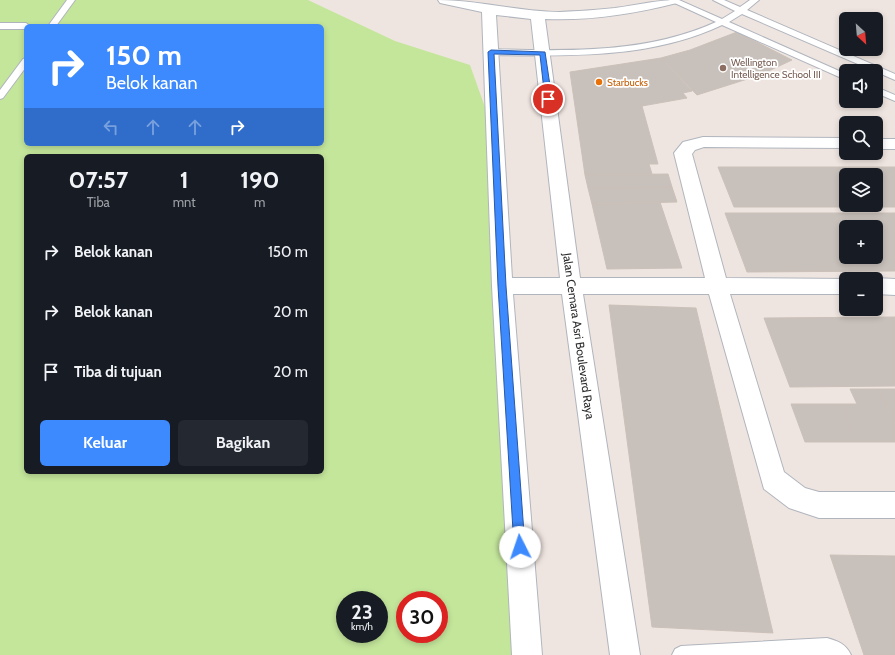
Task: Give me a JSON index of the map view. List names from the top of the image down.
{
  "streets": {
    "street": ["Jalan Cemara Asri Boulevard Raya"]
  },
  "places": ["Wellington Intelligence School III", "Starbucks"],
  "north": "bottom right",
  "page": {
    "map_buttons": ["+", "−"],
    "turn": ["150 m", "Belok kanan"],
    "eta": [
      "07:57",
      "Tiba",
      "1",
      "mnt",
      "190",
      "m"
    ],
    "list": [
      {
        "name": "Belok kanan",
        "value": "150 m"
      },
      {
        "name": "Belok kanan",
        "value": "20 m"
      },
      {
        "name": "Tiba di tujuan",
        "value": "20 m"
      }
    ],
    "buttons": ["Keluar", "Bagikan"],
    "speed": "23 km/h",
    "limit": "30"
  }
}
